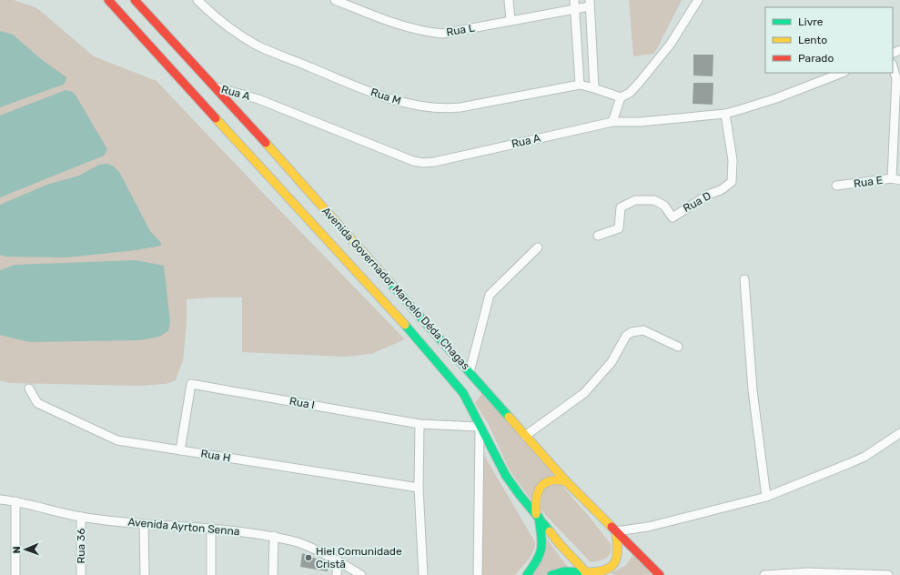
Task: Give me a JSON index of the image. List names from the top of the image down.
{
  "streets": {
    "main road": ["Avenida Governador Marcelo Déda Chagas"],
    "street": [
      "Rua L",
      "Rua A",
      "Rua M",
      "Rua E",
      "Rua D",
      "Rua I",
      "Rua H",
      "Avenida Ayrton Senna",
      "Rua 36"
    ]
  },
  "crossings": [
    ["Rua A", "Rua D"],
    ["Rua A", "Avenida Governador Marcelo Déda Chagas"],
    ["Avenida Governador Marcelo Déda Chagas", "Rua I"],
    ["Rua I", "Rua H"],
    ["Avenida Ayrton Senna", "Rua 36"]
  ],
  "places": ["Hiel Comunidade Cristã"],
  "legend": ["Livre", "Lento", "Parado"],
  "north": "left"
}
